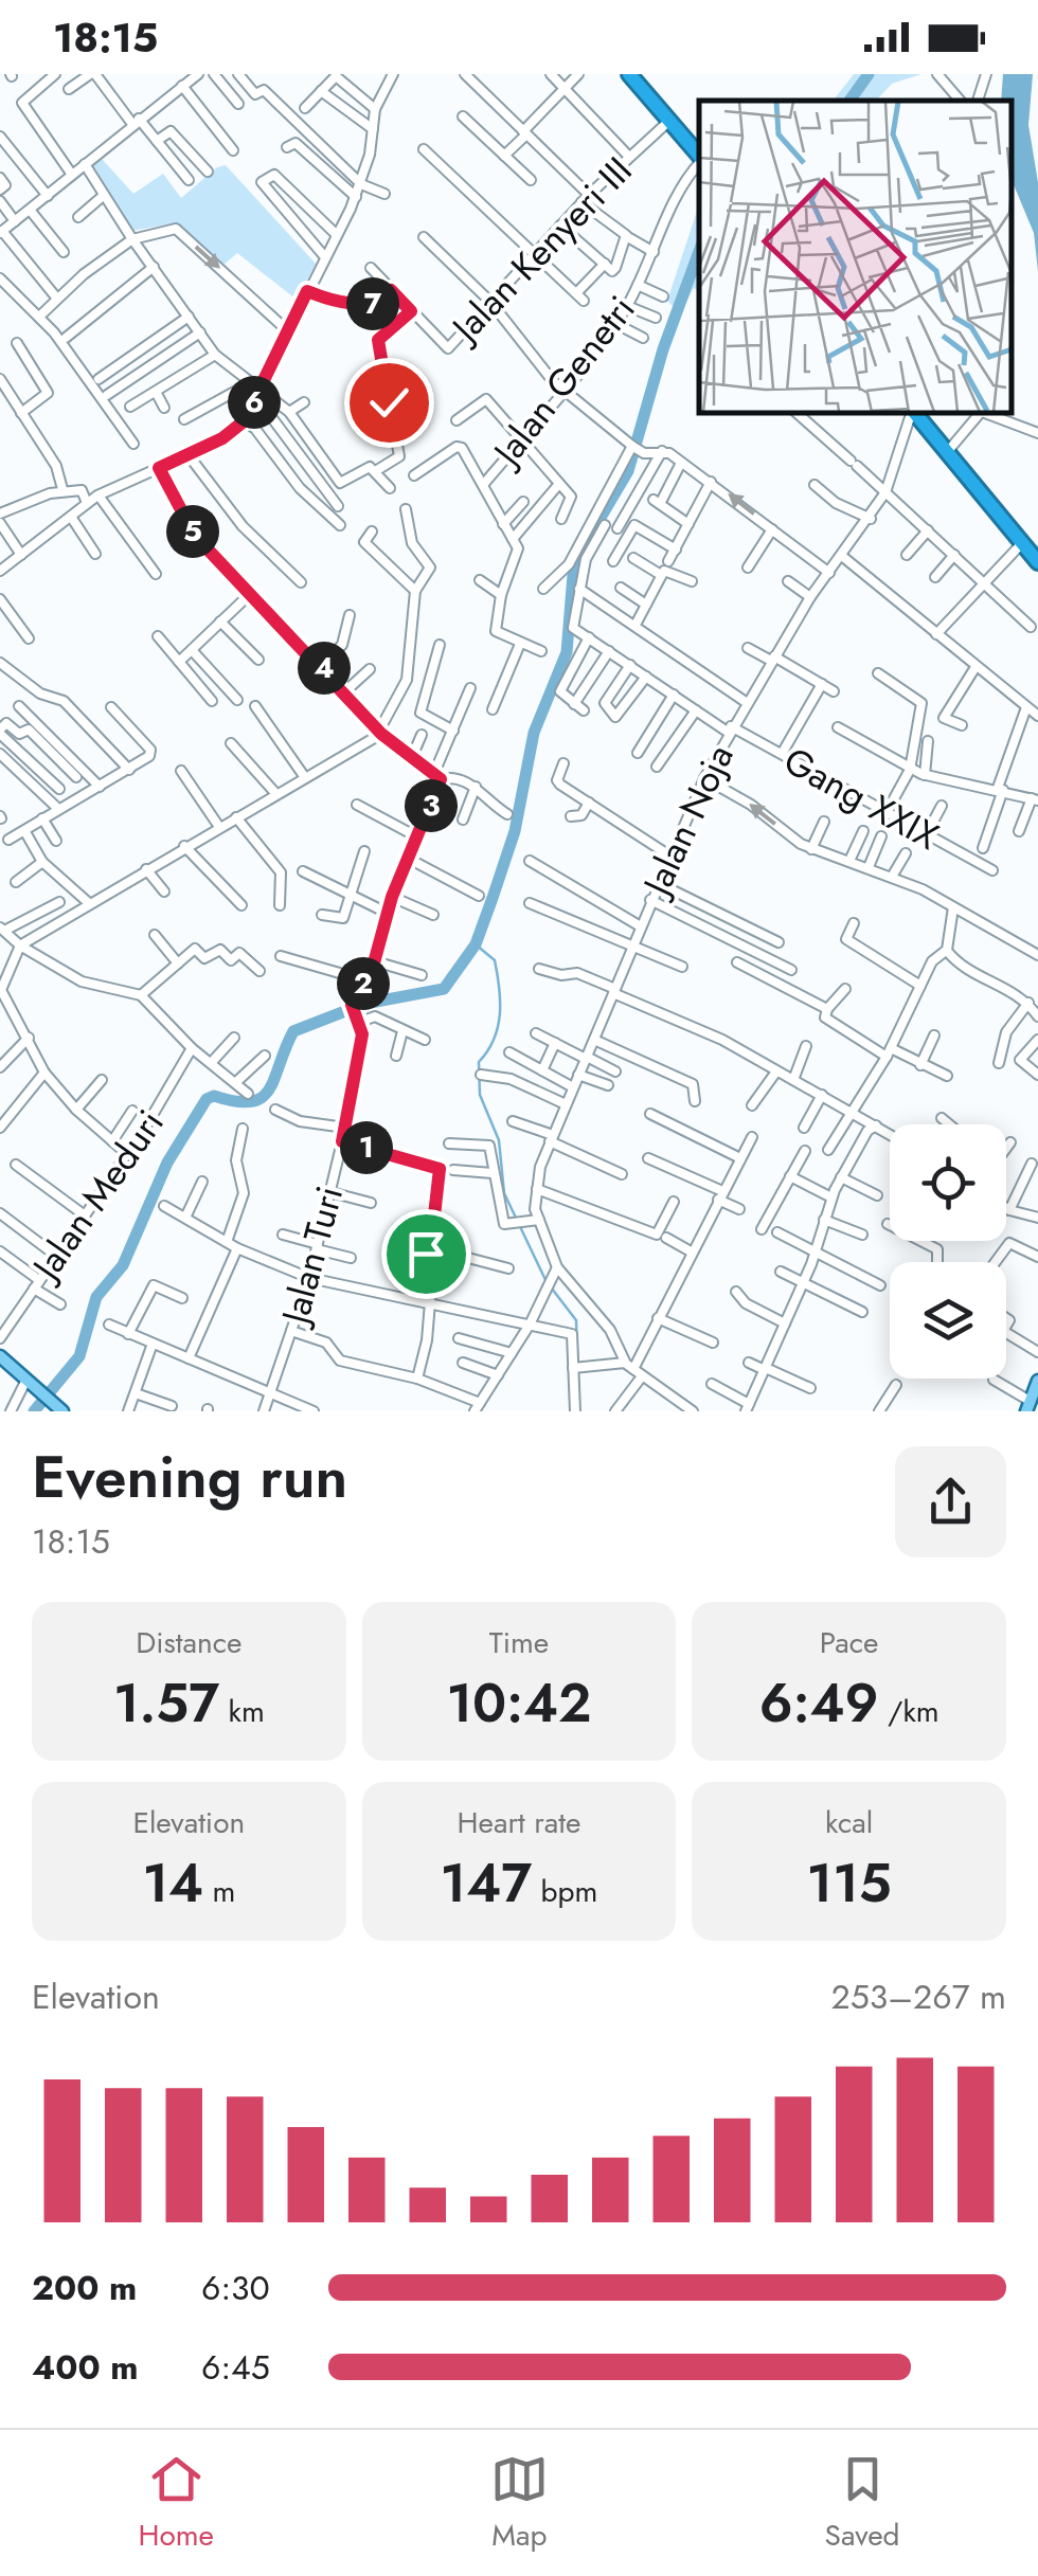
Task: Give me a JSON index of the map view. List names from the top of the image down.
{
  "streets": {
    "street": [
      "Jalan Kenyeri III",
      "Jalan Genetri",
      "Gang XXIX",
      "Jalan Noja",
      "Jalan Meduri",
      "Jalan Turi"
    ]
  },
  "crossings": [
    ["Gang XXIX", "Jalan Noja"]
  ],
  "page": {
    "status": "18:15",
    "pins": [
      "7",
      "6",
      "5",
      "4",
      "3",
      "2",
      "1"
    ],
    "heading": ["Evening run", "18:15"],
    "stats": [
      ["Distance", "1.57 km"],
      ["Time", "10:42"],
      ["Pace", "6:49 /km"],
      ["Elevation", "14 m"],
      ["Heart rate", "147 bpm"],
      ["kcal", "115"]
    ],
    "chart": ["Elevation", "253–267 m"],
    "list": [
      {
        "name": "200 m",
        "note": "6:30"
      },
      {
        "name": "400 m",
        "note": "6:45"
      }
    ],
    "tabs": ["Home", "Map", "Saved"]
  }
}
